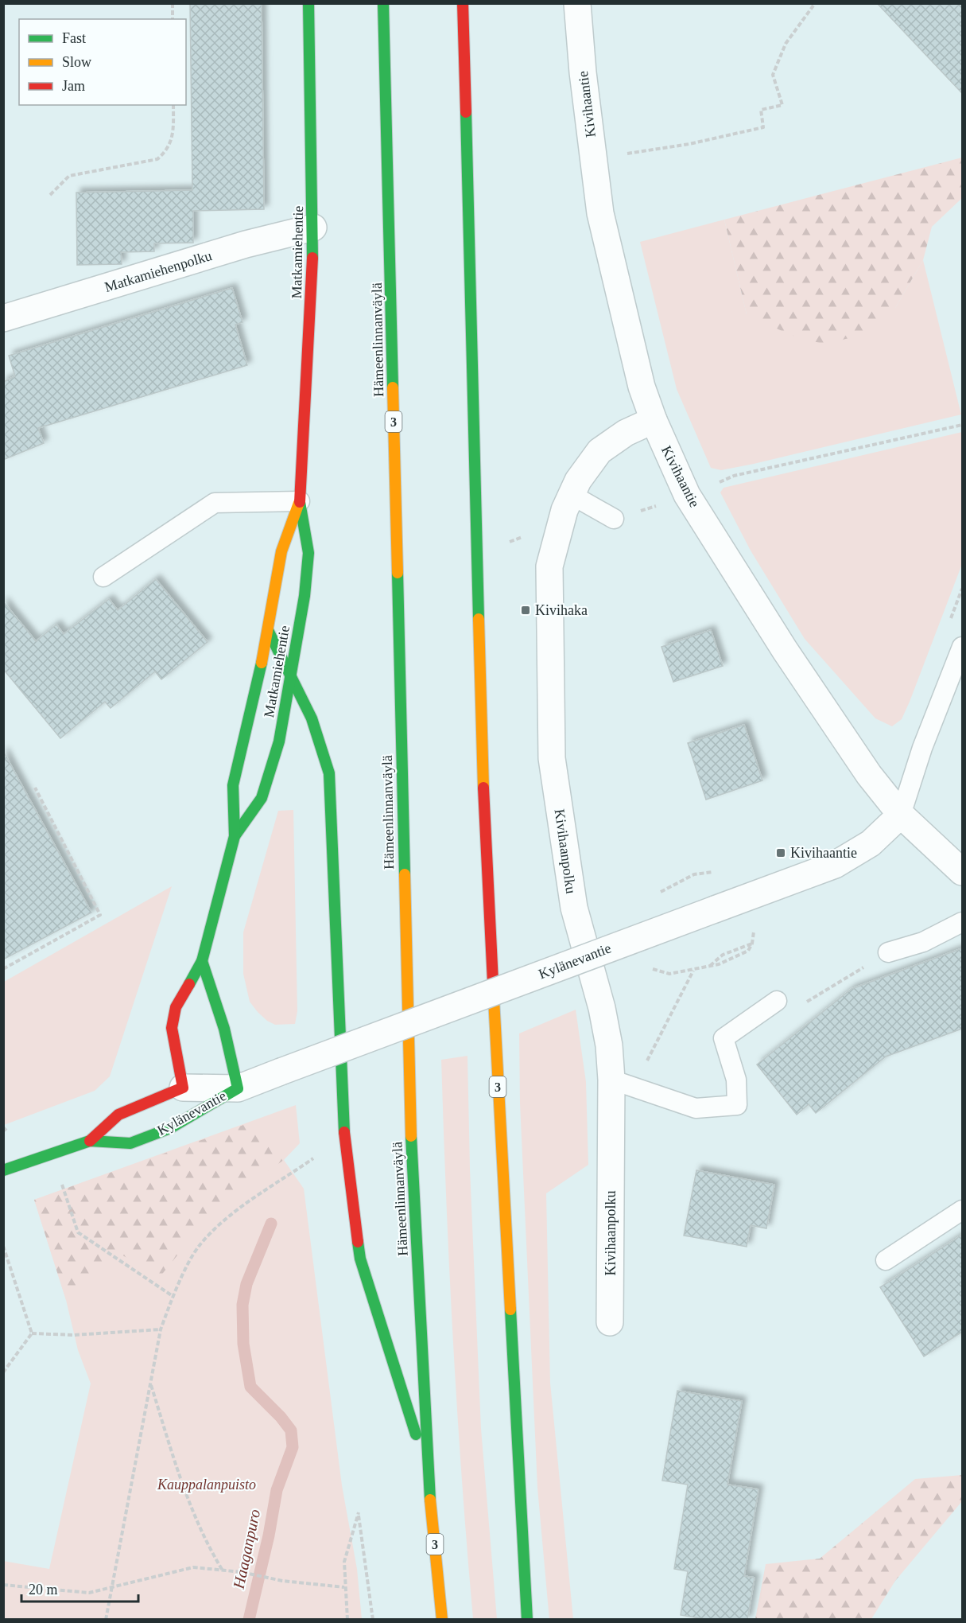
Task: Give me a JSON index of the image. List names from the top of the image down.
{
  "streets": {
    "main road": [
      "Matkamiehentie",
      "Hämeenlinnanväylä",
      "3",
      "Kylänevantie"
    ],
    "street": ["Kivihaantie", "Matkamiehenpolku", "Kivihaanpolku"]
  },
  "crossings": [
    ["Kivihaantie", "Kivihaanpolku"],
    ["Kivihaantie", "Kylänevantie"],
    ["Matkamiehentie", "Matkamiehenpolku"],
    ["Matkamiehentie", "Kylänevantie"]
  ],
  "water": ["Haaganpuro"],
  "parks": ["Kauppalanpuisto"],
  "places": {
    "transit": ["Kivihaka", "Kivihaantie"]
  },
  "legend": ["Fast", "Slow", "Jam"],
  "scale_bar": "20 m"
}
